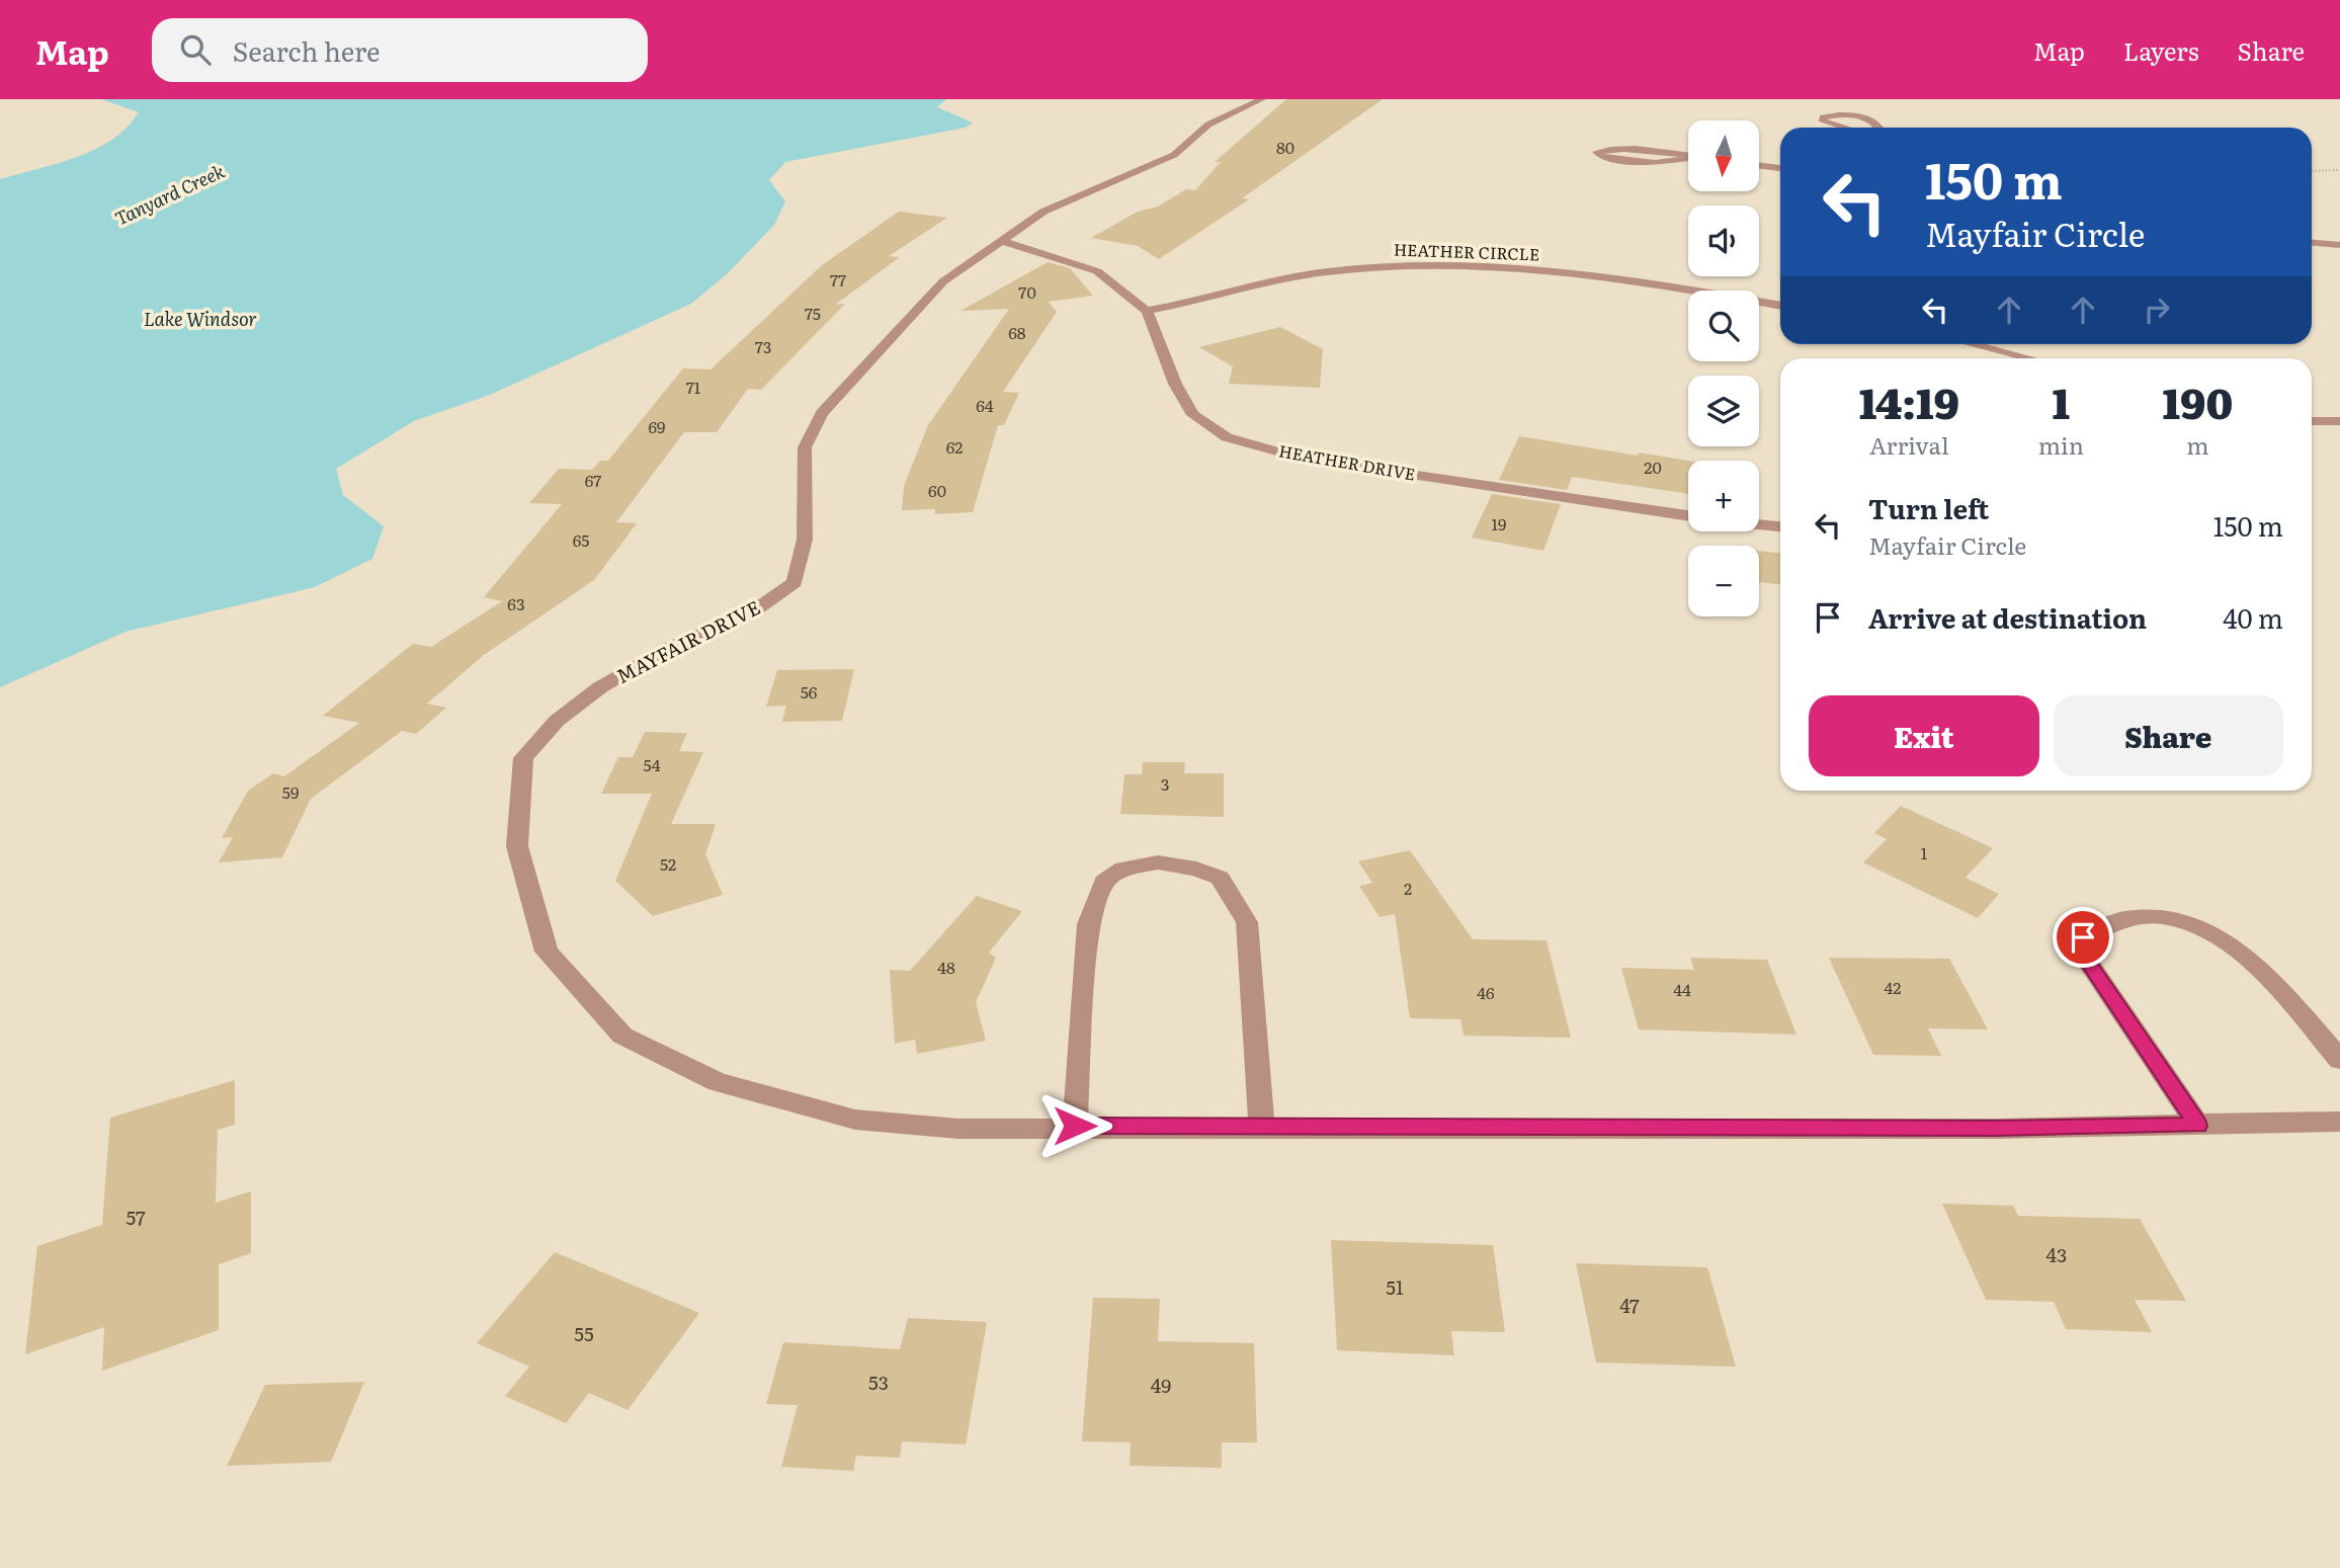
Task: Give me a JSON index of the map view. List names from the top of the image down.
{
  "streets": {
    "street": ["HEATHER CIRCLE", "HEATHER DRIVE", "MAYFAIR DRIVE"]
  },
  "crossings": [
    ["HEATHER CIRCLE", "HEATHER DRIVE"]
  ],
  "water": ["Tanyard Creek", "Lake Windsor"],
  "house_numbers": [
    "80",
    "77",
    "70",
    "75",
    "68",
    "73",
    "71",
    "64",
    "69",
    "62",
    "20",
    "67",
    "60",
    "19",
    "65",
    "63",
    "56",
    "54",
    "3",
    "59",
    "1",
    "52",
    "2",
    "48",
    "42",
    "44",
    "46",
    "57",
    "43",
    "51",
    "47",
    "55",
    "53",
    "49"
  ],
  "north": "bottom",
  "page": {
    "header": "Map",
    "search": "Search here",
    "nav": ["Map", "Layers", "Share"],
    "map_buttons": ["+", "−"],
    "turn": ["150 m", "Mayfair Circle"],
    "eta": [
      "14:19",
      "Arrival",
      "1",
      "min",
      "190",
      "m"
    ],
    "list": [
      {
        "name": "Turn left",
        "note": "Mayfair Circle",
        "value": "150 m"
      },
      {
        "name": "Arrive at destination",
        "value": "40 m"
      }
    ],
    "buttons": ["Exit", "Share"]
  }
}
